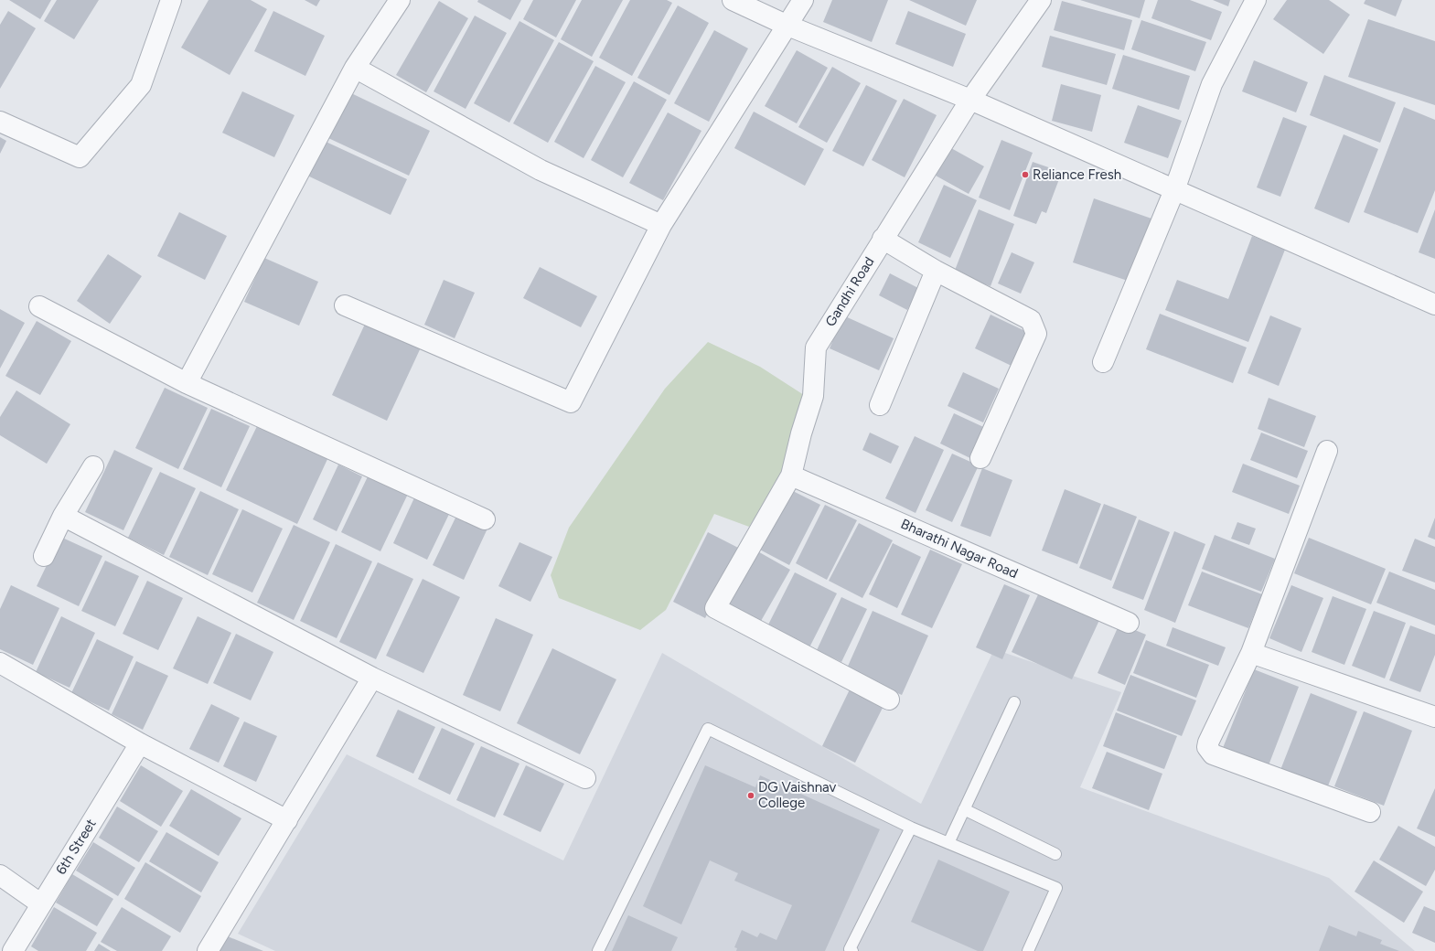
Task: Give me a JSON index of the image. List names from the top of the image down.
{
  "streets": {
    "street": ["Gandhi Road", "Bharathi Nagar Road", "6th Street"]
  },
  "crossings": [
    ["Gandhi Road", "Bharathi Nagar Road"]
  ],
  "places": ["Reliance Fresh", "DG Vaishnav College"]
}
